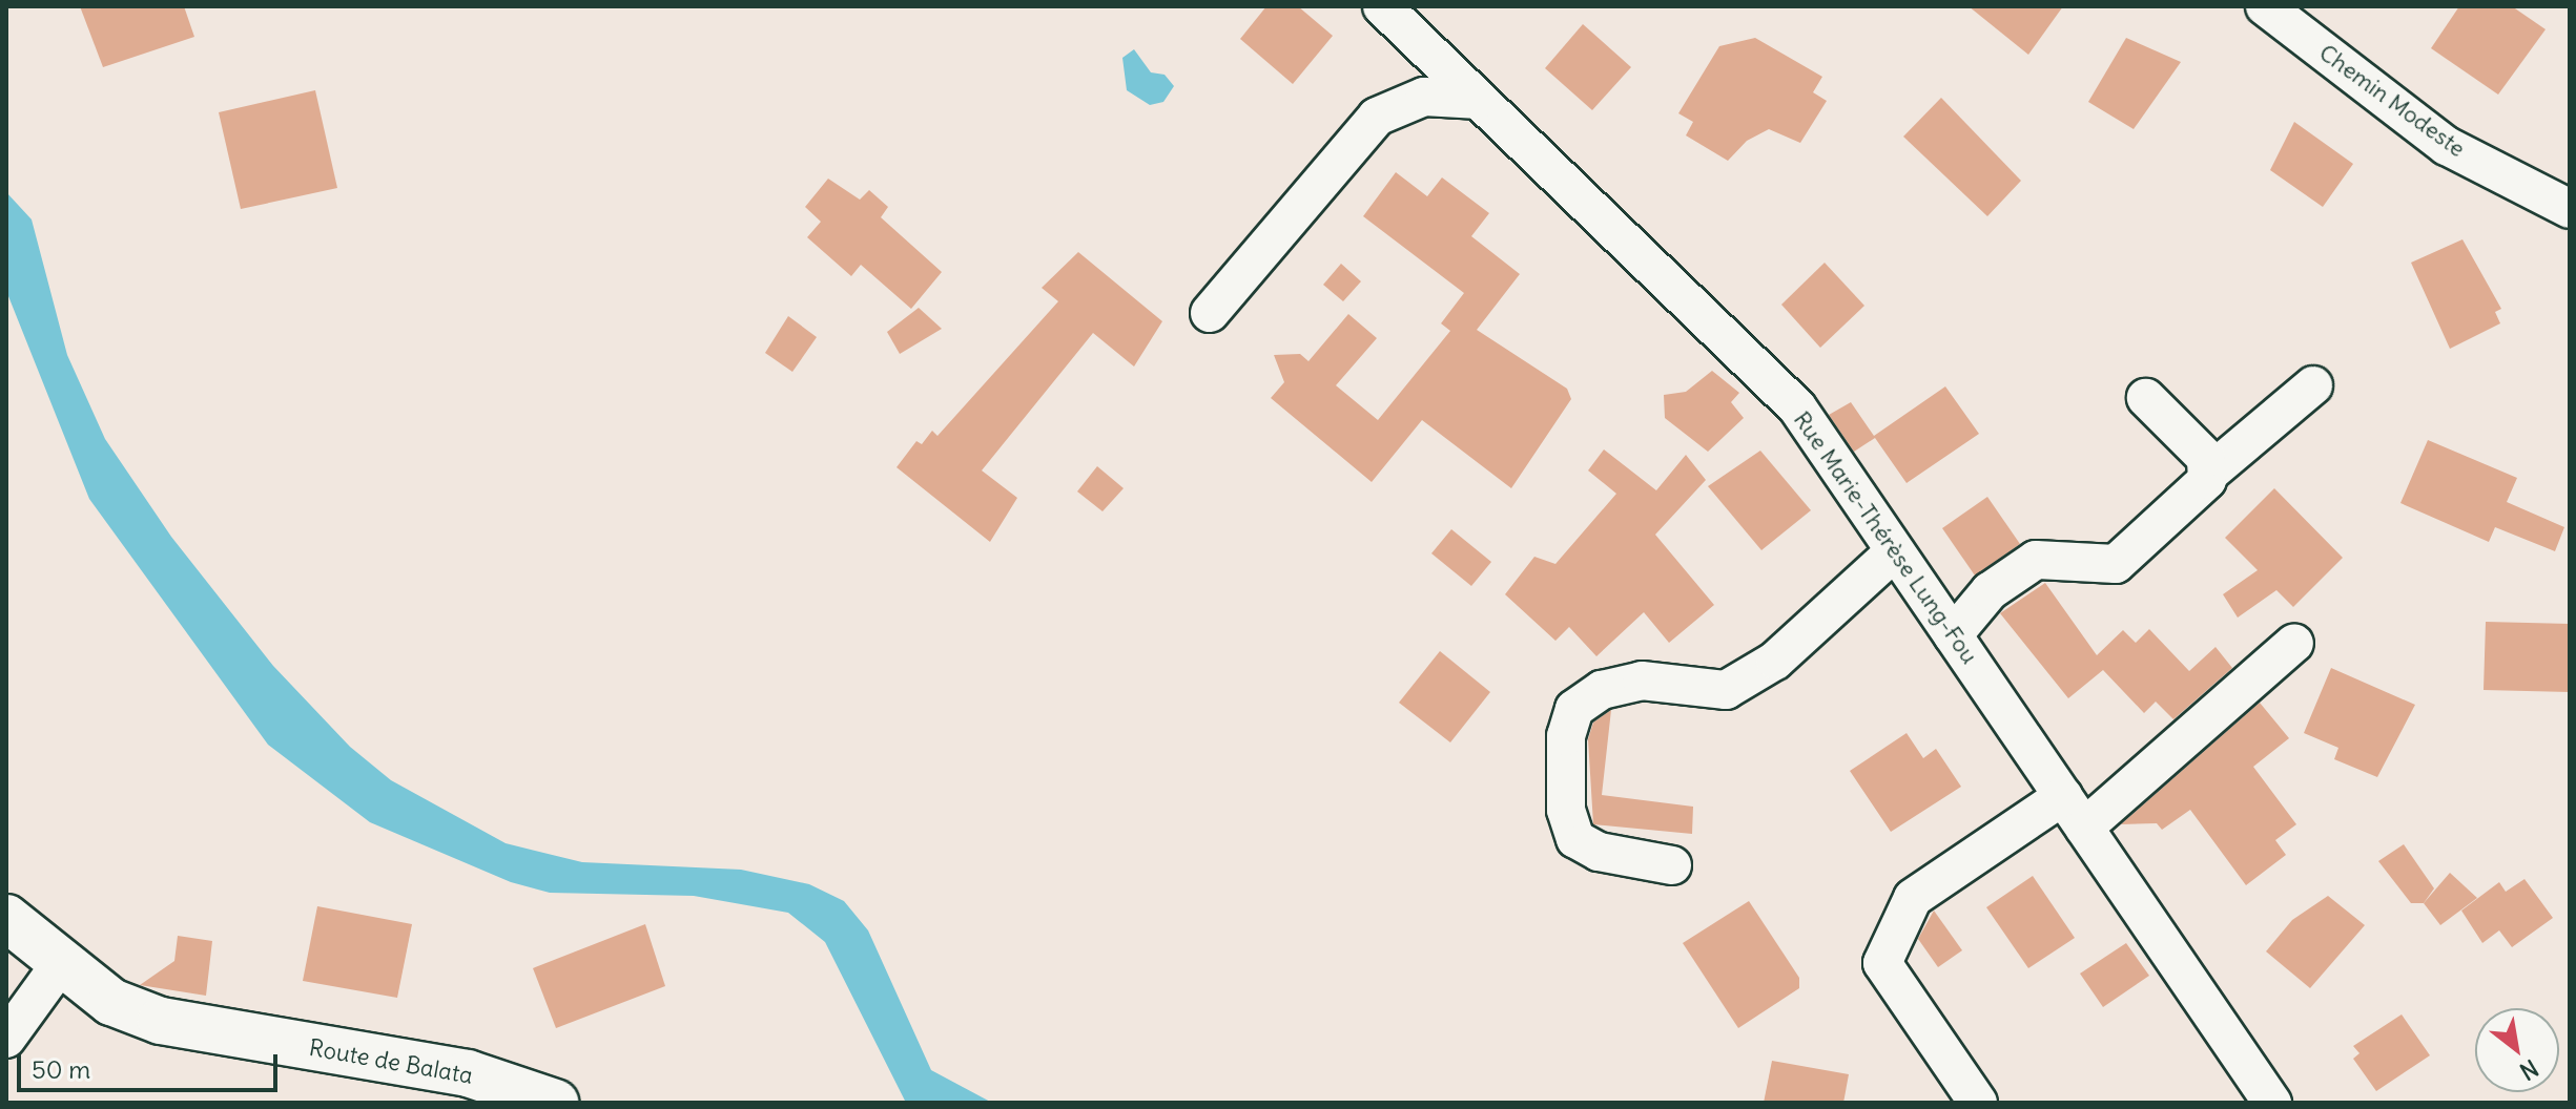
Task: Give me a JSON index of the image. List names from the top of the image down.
{
  "streets": {
    "main road": ["Route de Balata"],
    "street": ["Chemin Modeste", "Rue Marie-Thérèse Lung-Fou"]
  },
  "scale_bar": "50 m",
  "north": "bottom right"
}
